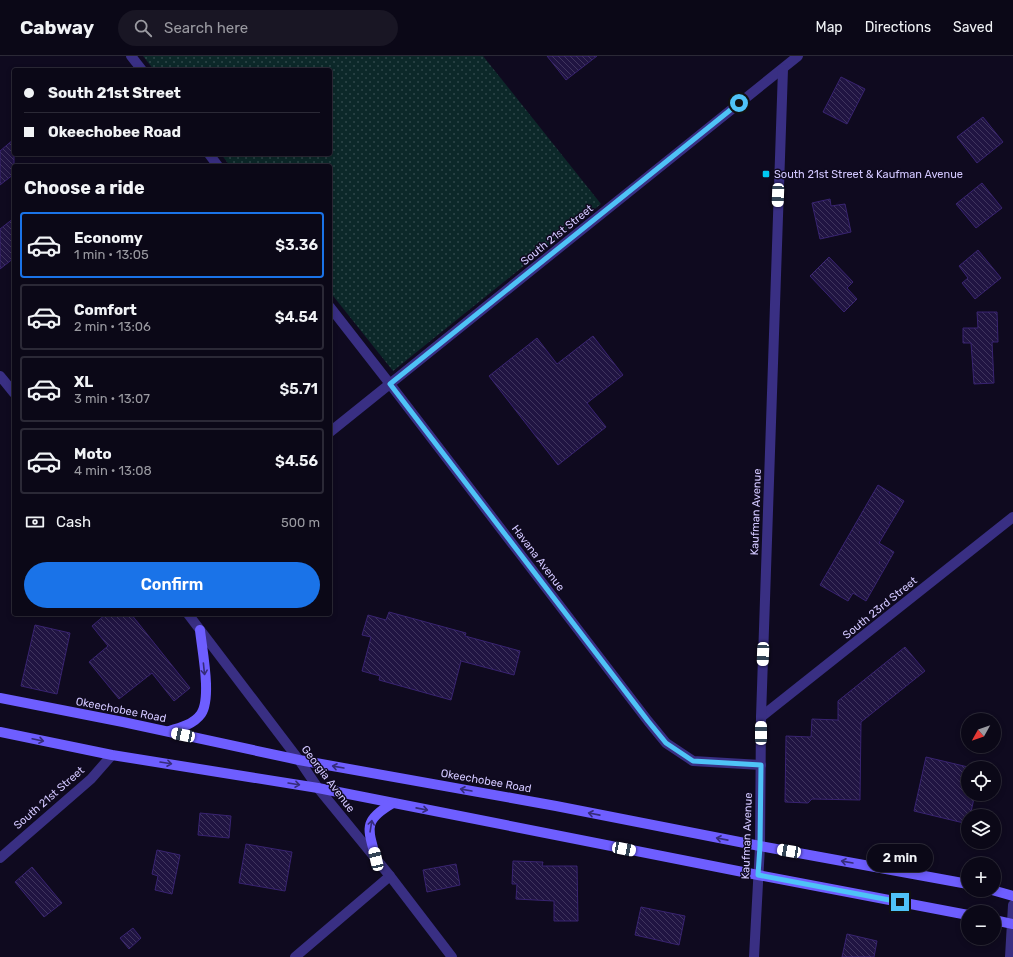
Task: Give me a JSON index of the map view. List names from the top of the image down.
{
  "streets": {
    "main road": ["Okeechobee Road"],
    "street": [
      "South 21st Street",
      "Kaufman Avenue",
      "Havana Avenue",
      "South 23rd Street",
      "Georgia Avenue"
    ]
  },
  "crossings": [
    ["South 21st Street", "Kaufman Avenue"],
    ["South 21st Street", "Havana Avenue"],
    ["Kaufman Avenue", "Havana Avenue"],
    ["Kaufman Avenue", "South 23rd Street"],
    ["Kaufman Avenue", "Okeechobee Road"],
    ["Okeechobee Road", "Georgia Avenue"]
  ],
  "places": {
    "transit": ["South 21st Street & Kaufman Avenue"]
  },
  "north": "bottom left",
  "page": {
    "header": "Cabway",
    "search": "Search here",
    "nav": ["Map", "Directions", "Saved"],
    "banner": ["South 21st Street", "Okeechobee Road"],
    "heading": "Choose a ride",
    "list": [
      {
        "name": "Economy",
        "note": "1 min · 13:05",
        "value": "$3.36"
      },
      {
        "name": "Comfort",
        "note": "2 min · 13:06",
        "value": "$4.54"
      },
      {
        "name": "XL",
        "note": "3 min · 13:07",
        "value": "$5.71"
      },
      {
        "name": "Moto",
        "note": "4 min · 13:08",
        "value": "$4.56"
      }
    ],
    "pay": ["Cash", "500 m"],
    "buttons": "Confirm",
    "map_buttons": ["+", "−"],
    "bubble": "2 min"
  }
}
